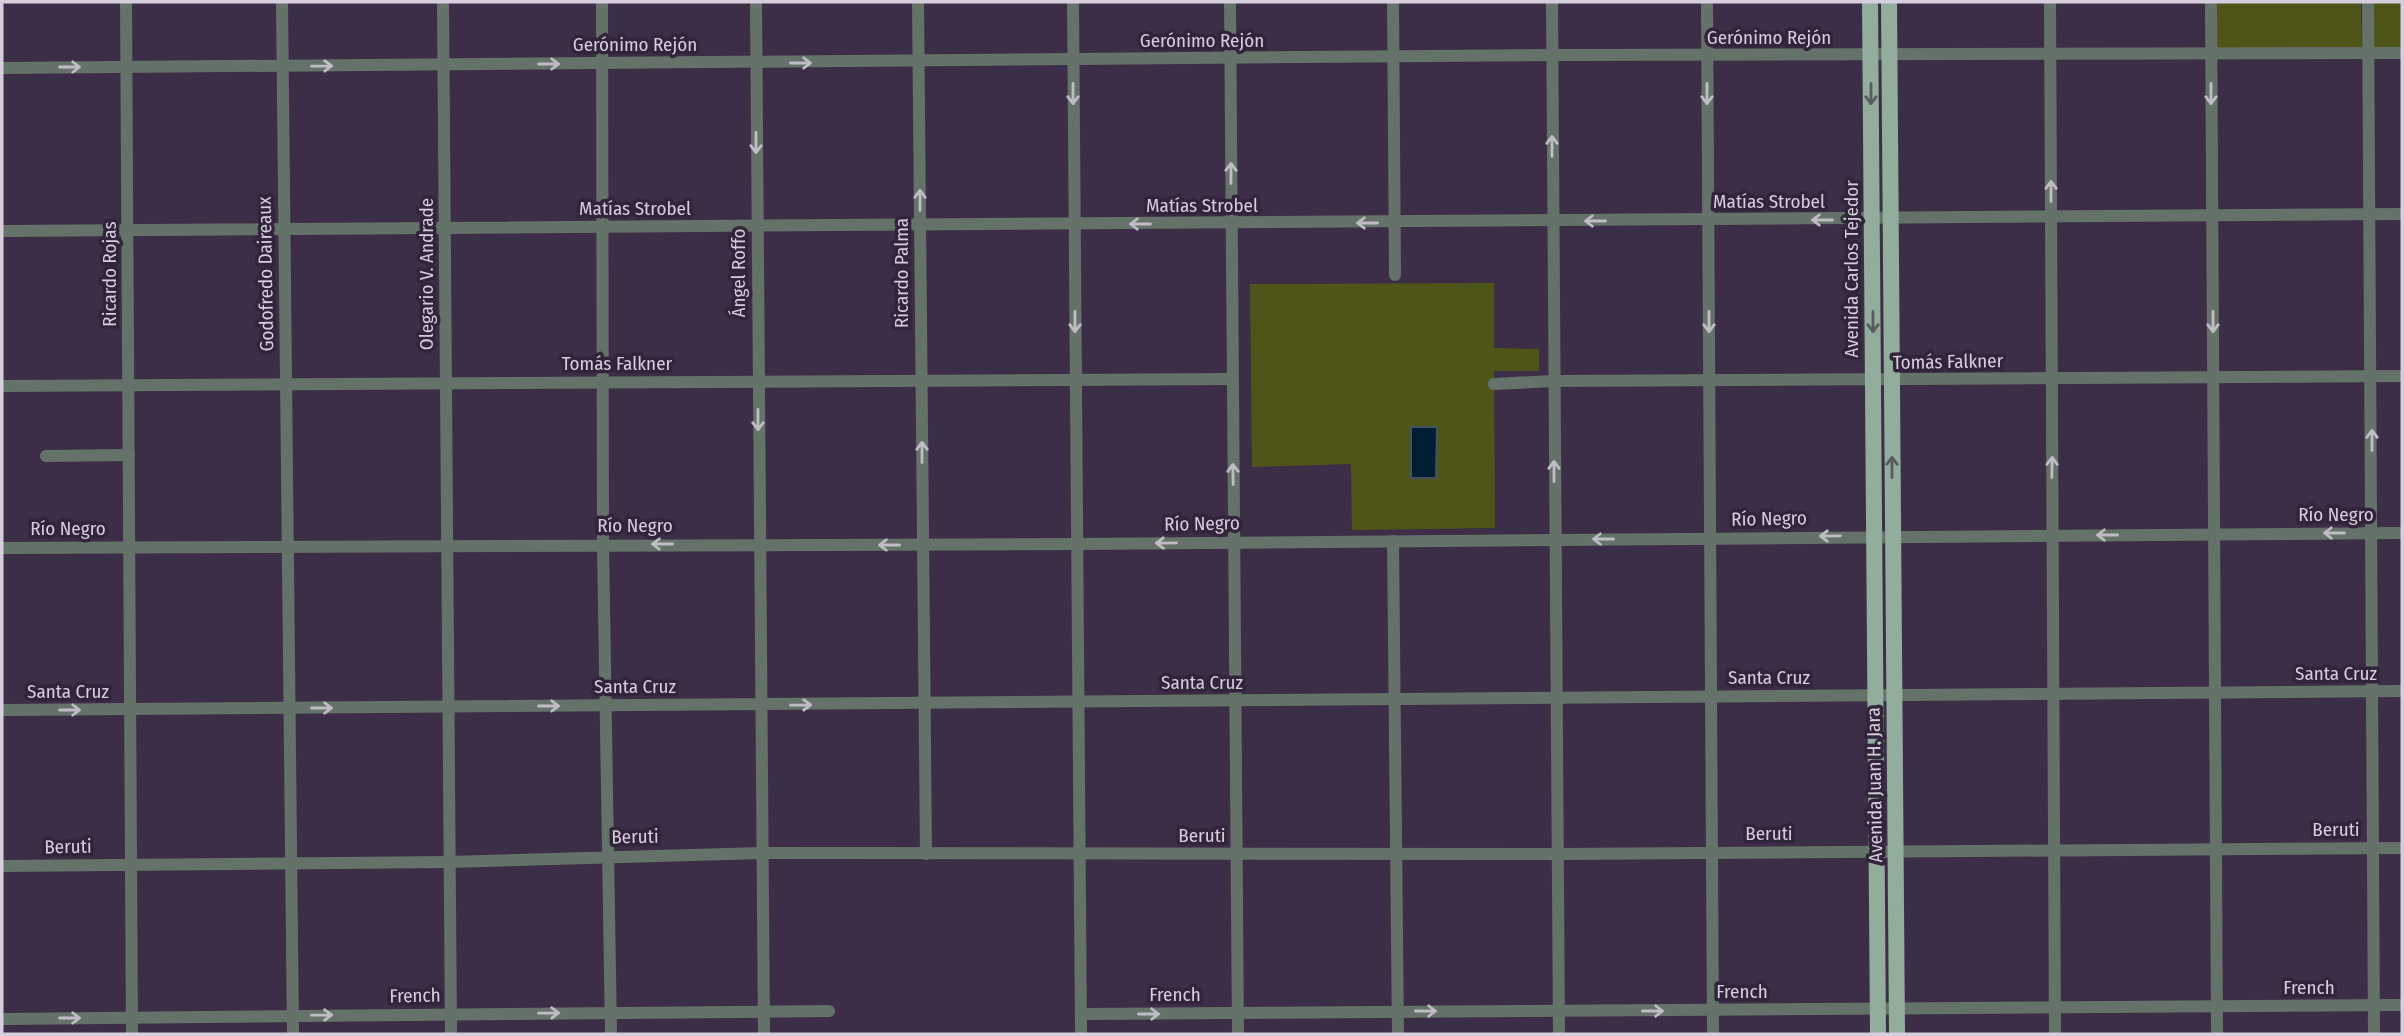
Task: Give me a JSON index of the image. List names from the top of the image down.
{
  "streets": {
    "main road": ["Avenida Carlos Tejedor", "Avenida Juan H. Jara"],
    "street": [
      "Gerónimo Rejón",
      "Matías Strobel",
      "Ángel Roffo",
      "Ricardo Palma",
      "Ricardo Rojas",
      "Godofredo Daireaux",
      "Olegario V. Andrade",
      "Tomás Falkner",
      "Río Negro",
      "Santa Cruz",
      "Beruti",
      "French"
    ]
  },
  "crossings": [
    ["Gerónimo Rejón", "Avenida Carlos Tejedor"],
    ["Gerónimo Rejón", "Ángel Roffo"],
    ["Gerónimo Rejón", "Ricardo Palma"],
    ["Gerónimo Rejón", "Ricardo Rojas"],
    ["Gerónimo Rejón", "Godofredo Daireaux"],
    ["Gerónimo Rejón", "Olegario V. Andrade"],
    ["Matías Strobel", "Avenida Carlos Tejedor"],
    ["Matías Strobel", "Ángel Roffo"],
    ["Matías Strobel", "Ricardo Palma"],
    ["Matías Strobel", "Ricardo Rojas"],
    ["Matías Strobel", "Godofredo Daireaux"],
    ["Matías Strobel", "Olegario V. Andrade"],
    ["Avenida Carlos Tejedor", "Tomás Falkner"],
    ["Avenida Carlos Tejedor", "Río Negro"],
    ["Avenida Carlos Tejedor", "Avenida Juan H. Jara"],
    ["Ángel Roffo", "Tomás Falkner"],
    ["Ángel Roffo", "Río Negro"],
    ["Ángel Roffo", "Santa Cruz"],
    ["Ángel Roffo", "Beruti"],
    ["Ángel Roffo", "French"],
    ["Ricardo Palma", "Tomás Falkner"],
    ["Ricardo Palma", "Río Negro"],
    ["Ricardo Palma", "Santa Cruz"],
    ["Ricardo Palma", "Beruti"],
    ["Ricardo Rojas", "Tomás Falkner"],
    ["Ricardo Rojas", "Río Negro"],
    ["Ricardo Rojas", "Santa Cruz"],
    ["Ricardo Rojas", "Beruti"],
    ["Ricardo Rojas", "French"],
    ["Godofredo Daireaux", "Tomás Falkner"],
    ["Godofredo Daireaux", "Río Negro"],
    ["Godofredo Daireaux", "Santa Cruz"],
    ["Godofredo Daireaux", "Beruti"],
    ["Godofredo Daireaux", "French"],
    ["Olegario V. Andrade", "Tomás Falkner"],
    ["Olegario V. Andrade", "Río Negro"],
    ["Olegario V. Andrade", "Santa Cruz"],
    ["Olegario V. Andrade", "Beruti"],
    ["Olegario V. Andrade", "French"],
    ["Río Negro", "Avenida Juan H. Jara"],
    ["Santa Cruz", "Avenida Juan H. Jara"],
    ["Avenida Juan H. Jara", "Beruti"],
    ["Avenida Juan H. Jara", "French"]
  ],
  "one_way": ["Ricardo Palma", "Río Negro", "French"]
}
